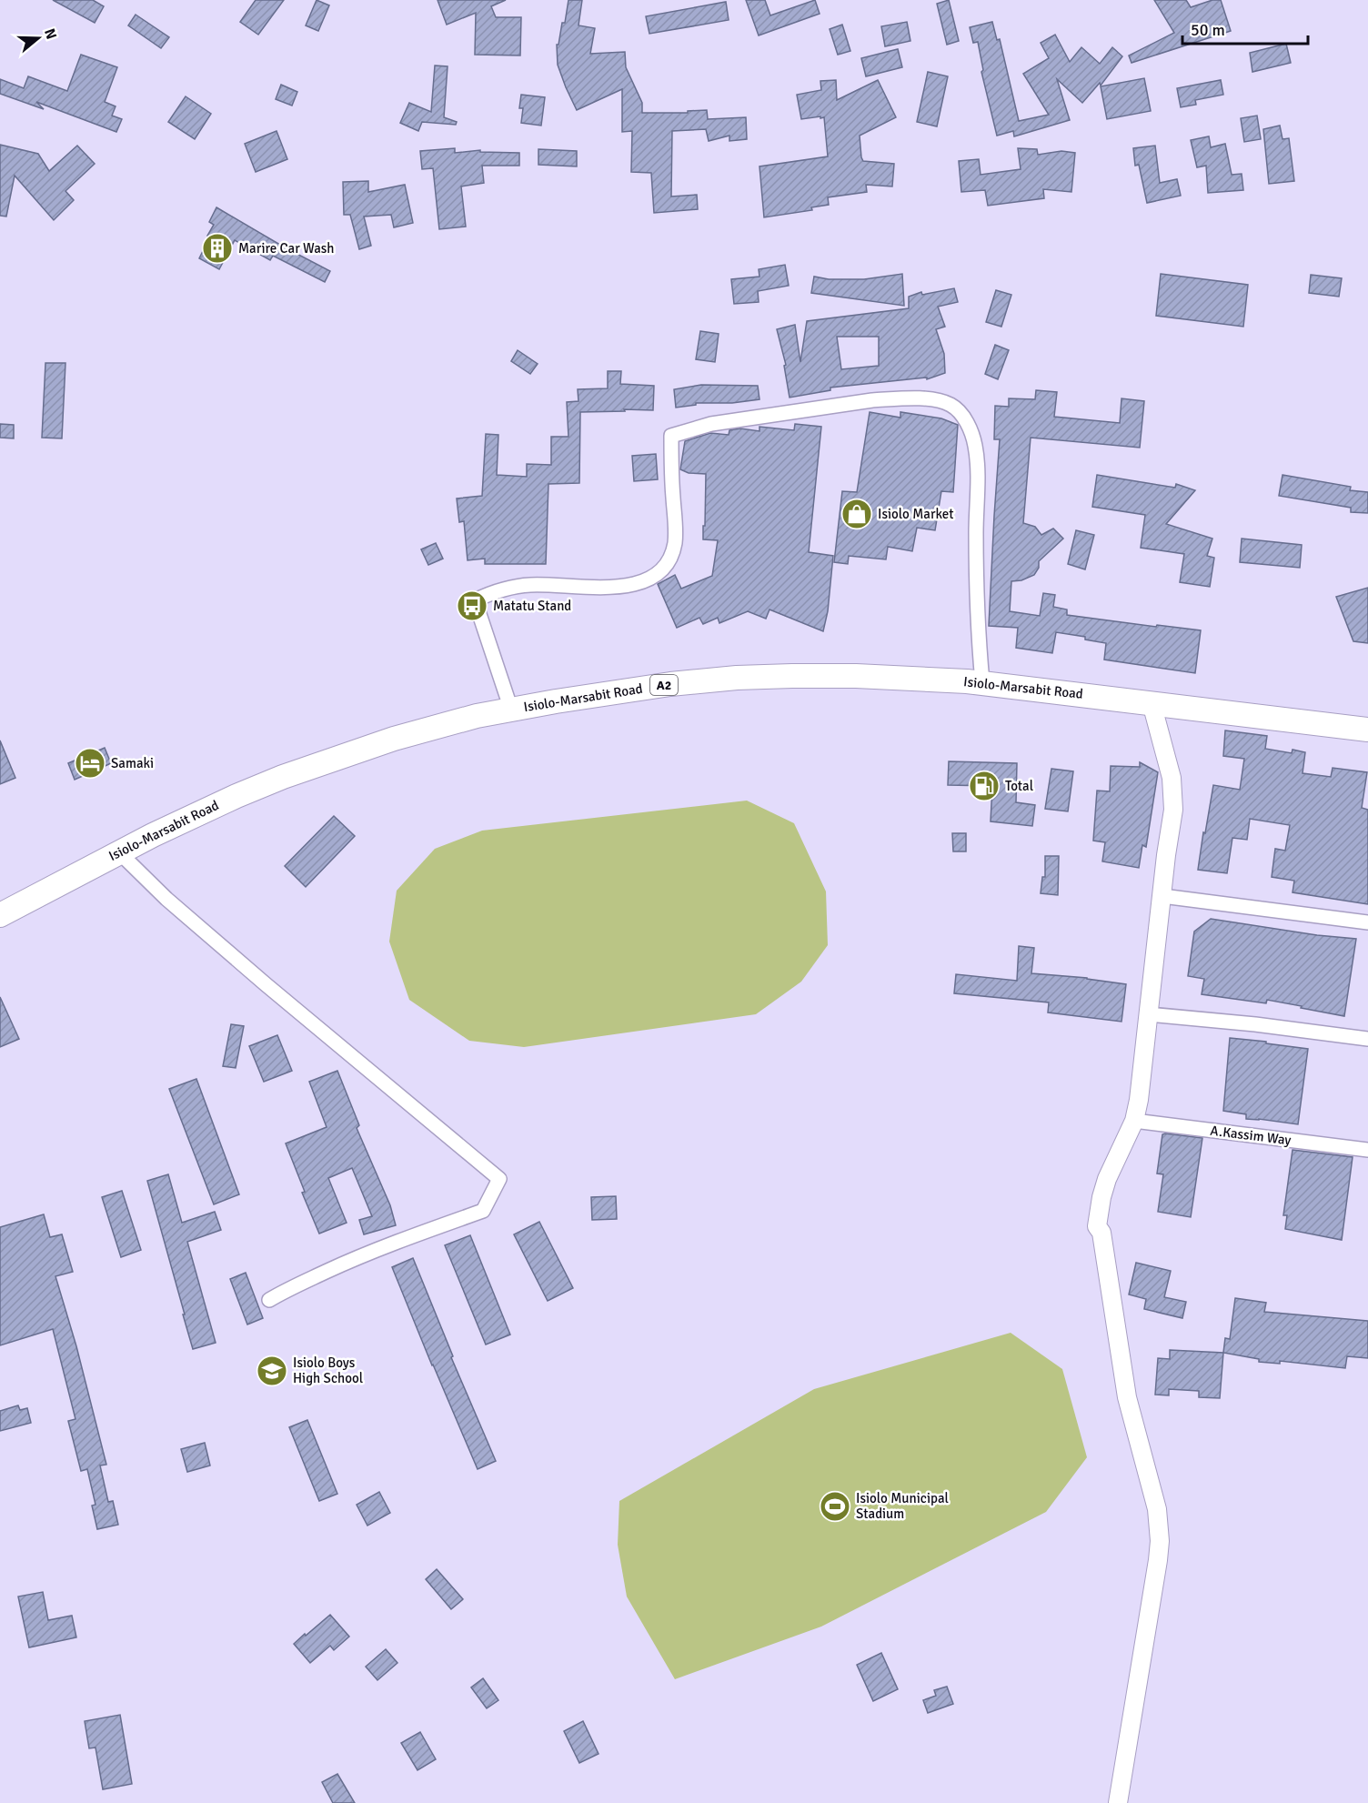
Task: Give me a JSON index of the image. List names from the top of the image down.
{
  "streets": {
    "highway": ["A2", "Isiolo-Marsabit Road"],
    "street": ["A.Kassim Way"]
  },
  "places": {
    "building": ["Marire Car Wash"],
    "shop": ["Isiolo Market"],
    "bus stop": ["Matatu Stand"],
    "hotel": ["Samaki"],
    "fuel station": ["Total"],
    "school or university": ["Isiolo Boys High School"],
    "sports": ["Isiolo Municipal Stadium"]
  },
  "scale_bar": "50 m",
  "north": "right"
}
